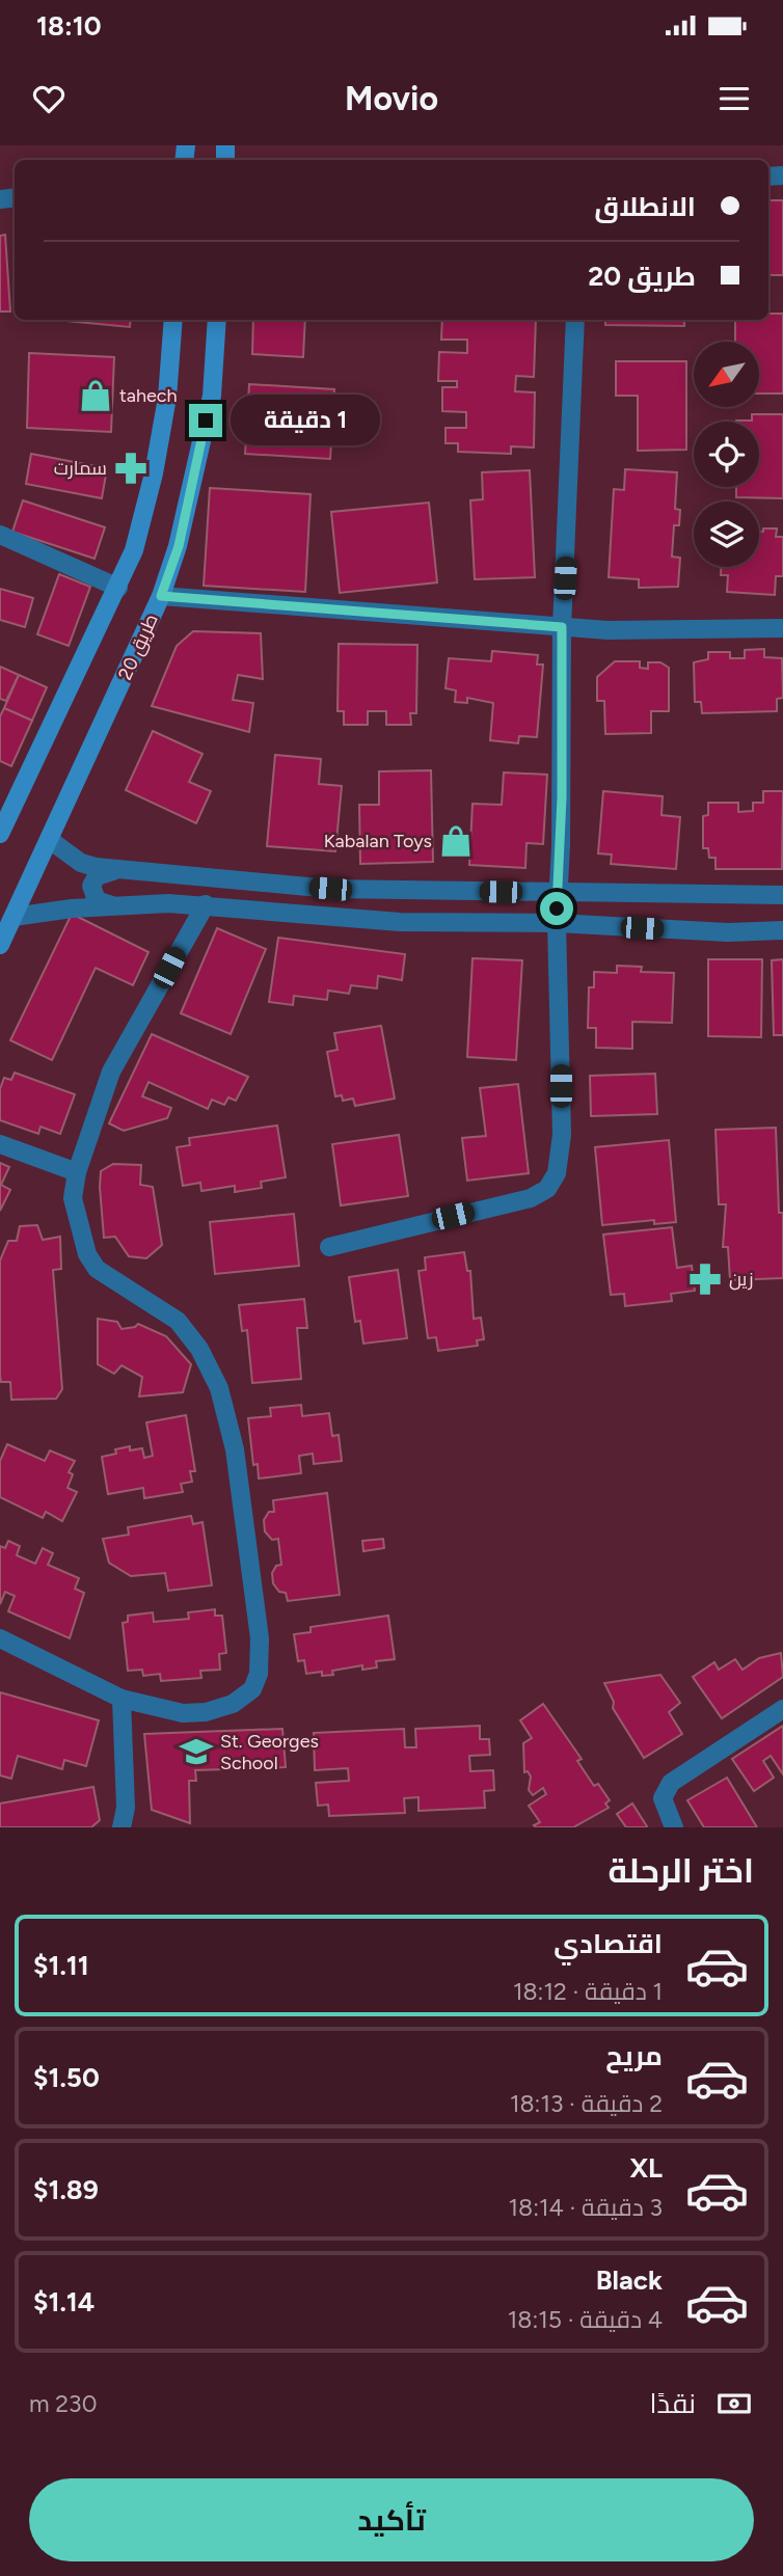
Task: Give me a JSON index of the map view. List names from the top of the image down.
{
  "streets": {
    "main road": ["طريق 20"]
  },
  "places": {
    "shop": ["tahech", "Kabalan Toys"],
    "pharmacy": ["سمارت", "زين"],
    "school or university": ["St. Georges School"]
  },
  "north": "bottom left",
  "page": {
    "status": "18:10",
    "header": "Movio",
    "banner": ["الانطلاق", "طريق 20"],
    "bubble": "1 دقيقة",
    "heading": "اختر الرحلة",
    "list": [
      {
        "name": "اقتصادي",
        "note": "1 دقيقة · 18:12",
        "value": "$1.11"
      },
      {
        "name": "مريح",
        "note": "2 دقيقة · 18:13",
        "value": "$1.50"
      },
      {
        "name": "XL",
        "note": "3 دقيقة · 18:14",
        "value": "$1.89"
      },
      {
        "name": "Black",
        "note": "4 دقيقة · 18:15",
        "value": "$1.14"
      }
    ],
    "pay": ["نقدًا", "230 m"],
    "buttons": "تأكيد"
  }
}
